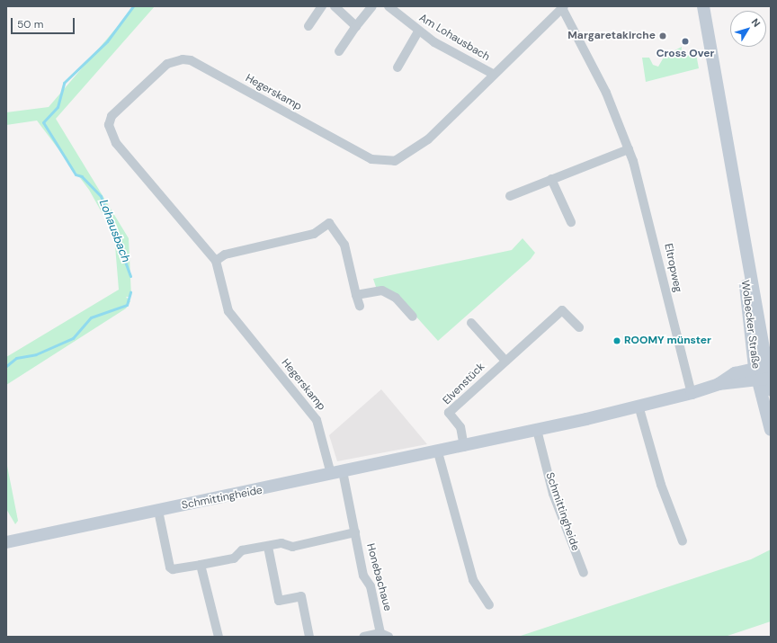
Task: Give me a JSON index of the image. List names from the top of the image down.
{
  "streets": {
    "street": [
      "Am Lohausbach",
      "Hegerskamp",
      "Eltropweg",
      "Wolbecker Straße",
      "Elvenstück",
      "Schmittingheide",
      "Honebachaue"
    ]
  },
  "crossings": [
    ["Am Lohausbach", "Hegerskamp"],
    ["Hegerskamp", "Eltropweg"],
    ["Hegerskamp", "Schmittingheide"],
    ["Hegerskamp", "Honebachaue"],
    ["Eltropweg", "Schmittingheide"],
    ["Wolbecker Straße", "Schmittingheide"],
    ["Elvenstück", "Schmittingheide"],
    ["Schmittingheide", "Honebachaue"]
  ],
  "water": ["Lohausbach"],
  "places": ["Margaretakirche", "Cross Over", "ROOMY münster"],
  "scale_bar": "50 m",
  "north": "top right"
}
